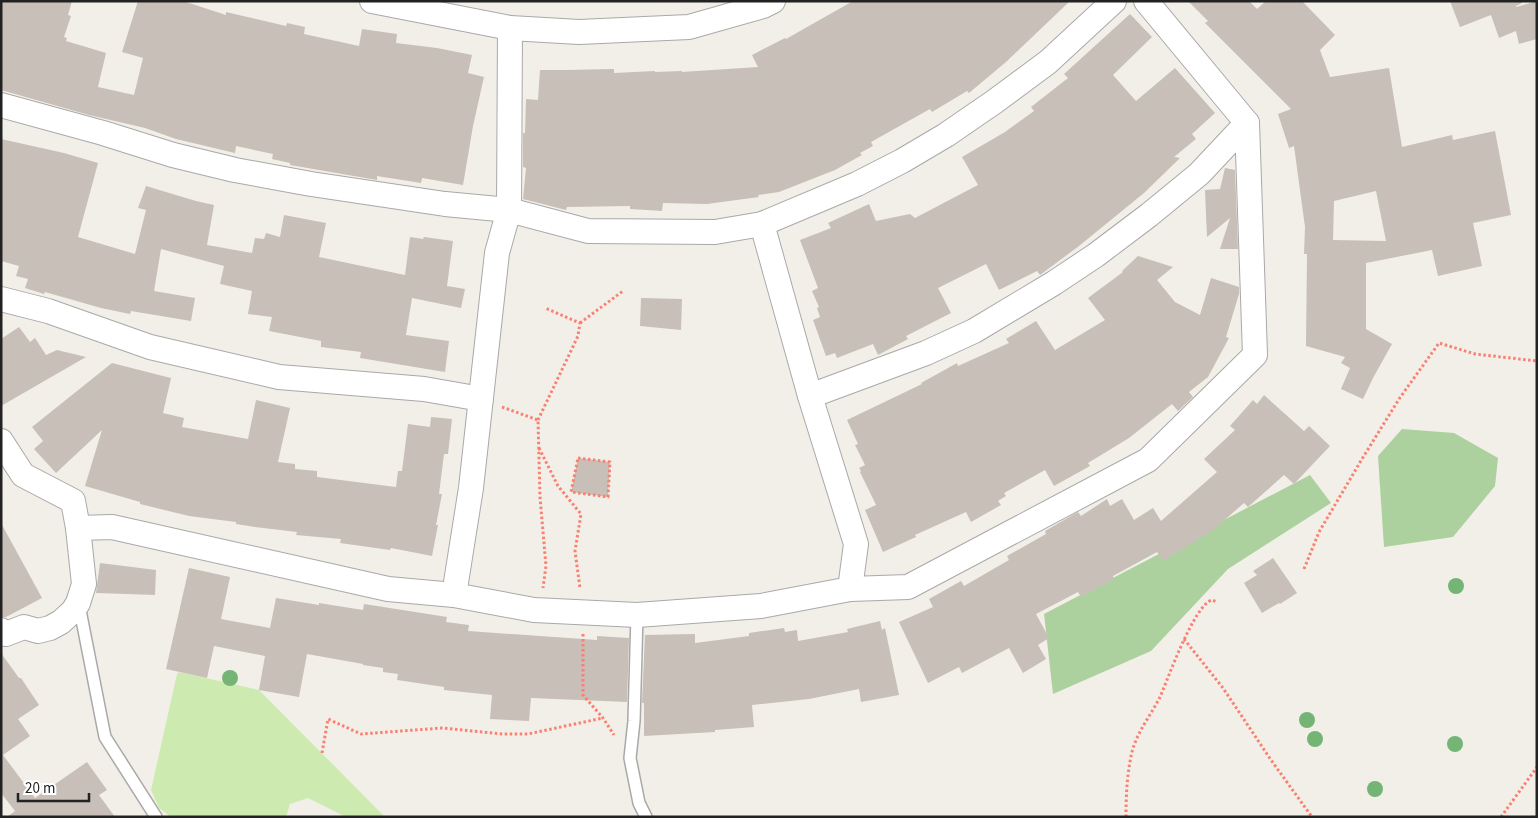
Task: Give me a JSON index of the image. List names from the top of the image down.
{
  "scale_bar": "20 m"
}
